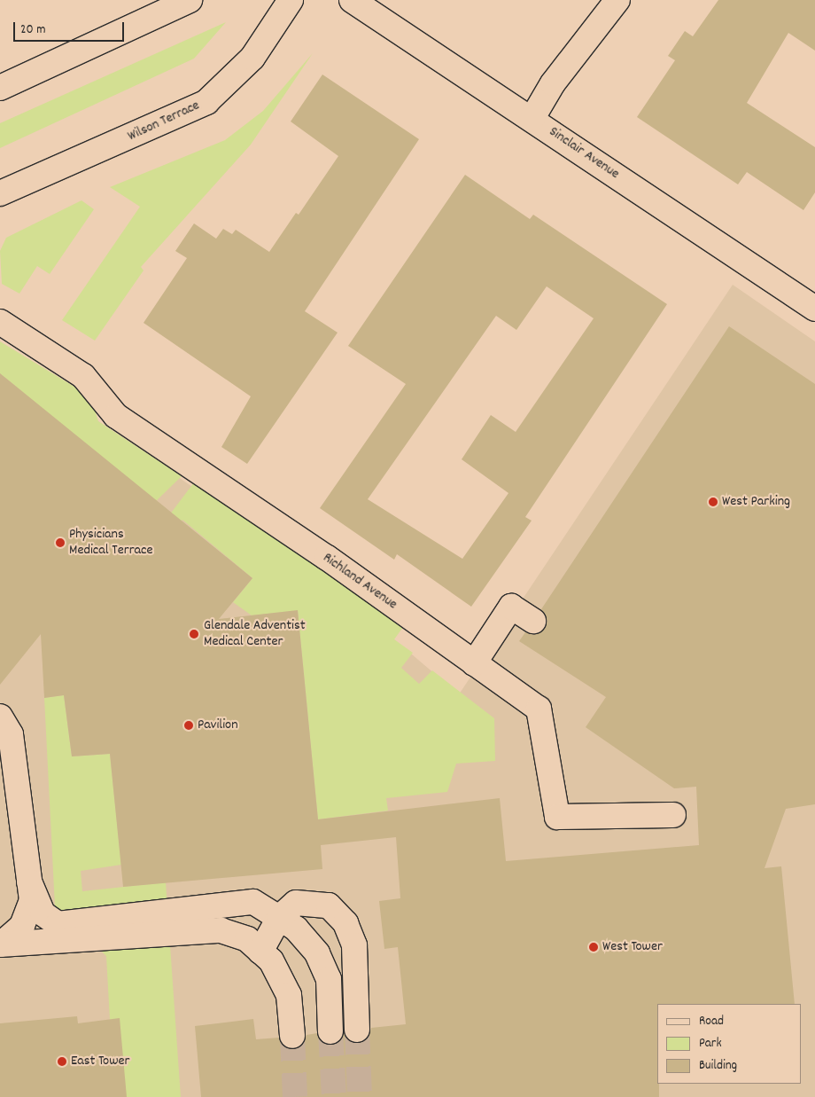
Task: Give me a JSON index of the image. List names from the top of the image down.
{
  "streets": {
    "main road": ["Wilson Terrace", "Sinclair Avenue", "Richland Avenue"]
  },
  "places": [
    "West Parking",
    "Physicians Medical Terrace",
    "Glendale Adventist Medical Center",
    "Pavilion",
    "West Tower",
    "East Tower"
  ],
  "legend": ["Road", "Park", "Building"],
  "scale_bar": "20 m"
}
